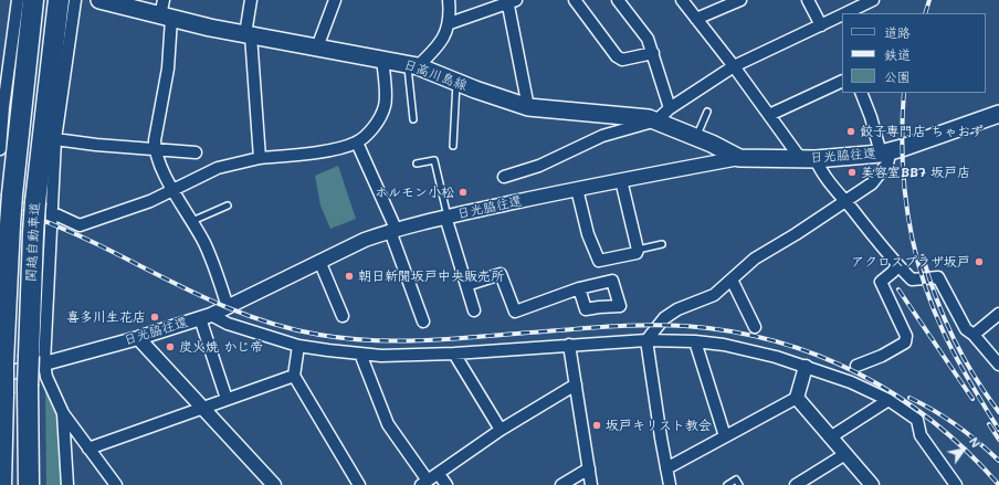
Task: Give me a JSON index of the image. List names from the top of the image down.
{
  "streets": {
    "highway": ["関越自動車道"],
    "main road": ["日高川島線", "日光脇往還"]
  },
  "crossings": [
    ["日高川島線", "日光脇往還"],
    ["日光脇往還", "関越自動車道"]
  ],
  "places": [
    "餃子専門店 ちゃおず",
    "美容室BB7 坂戸店",
    "ホルモン小松",
    "アクロスプラザ坂戸",
    "朝日新聞坂戸中央販売所",
    "喜多川生花店",
    "炭火焼 かじ帝",
    "坂戸キリスト教会"
  ],
  "legend": ["道路", "鉄道", "公園"],
  "north": "top right"
}
